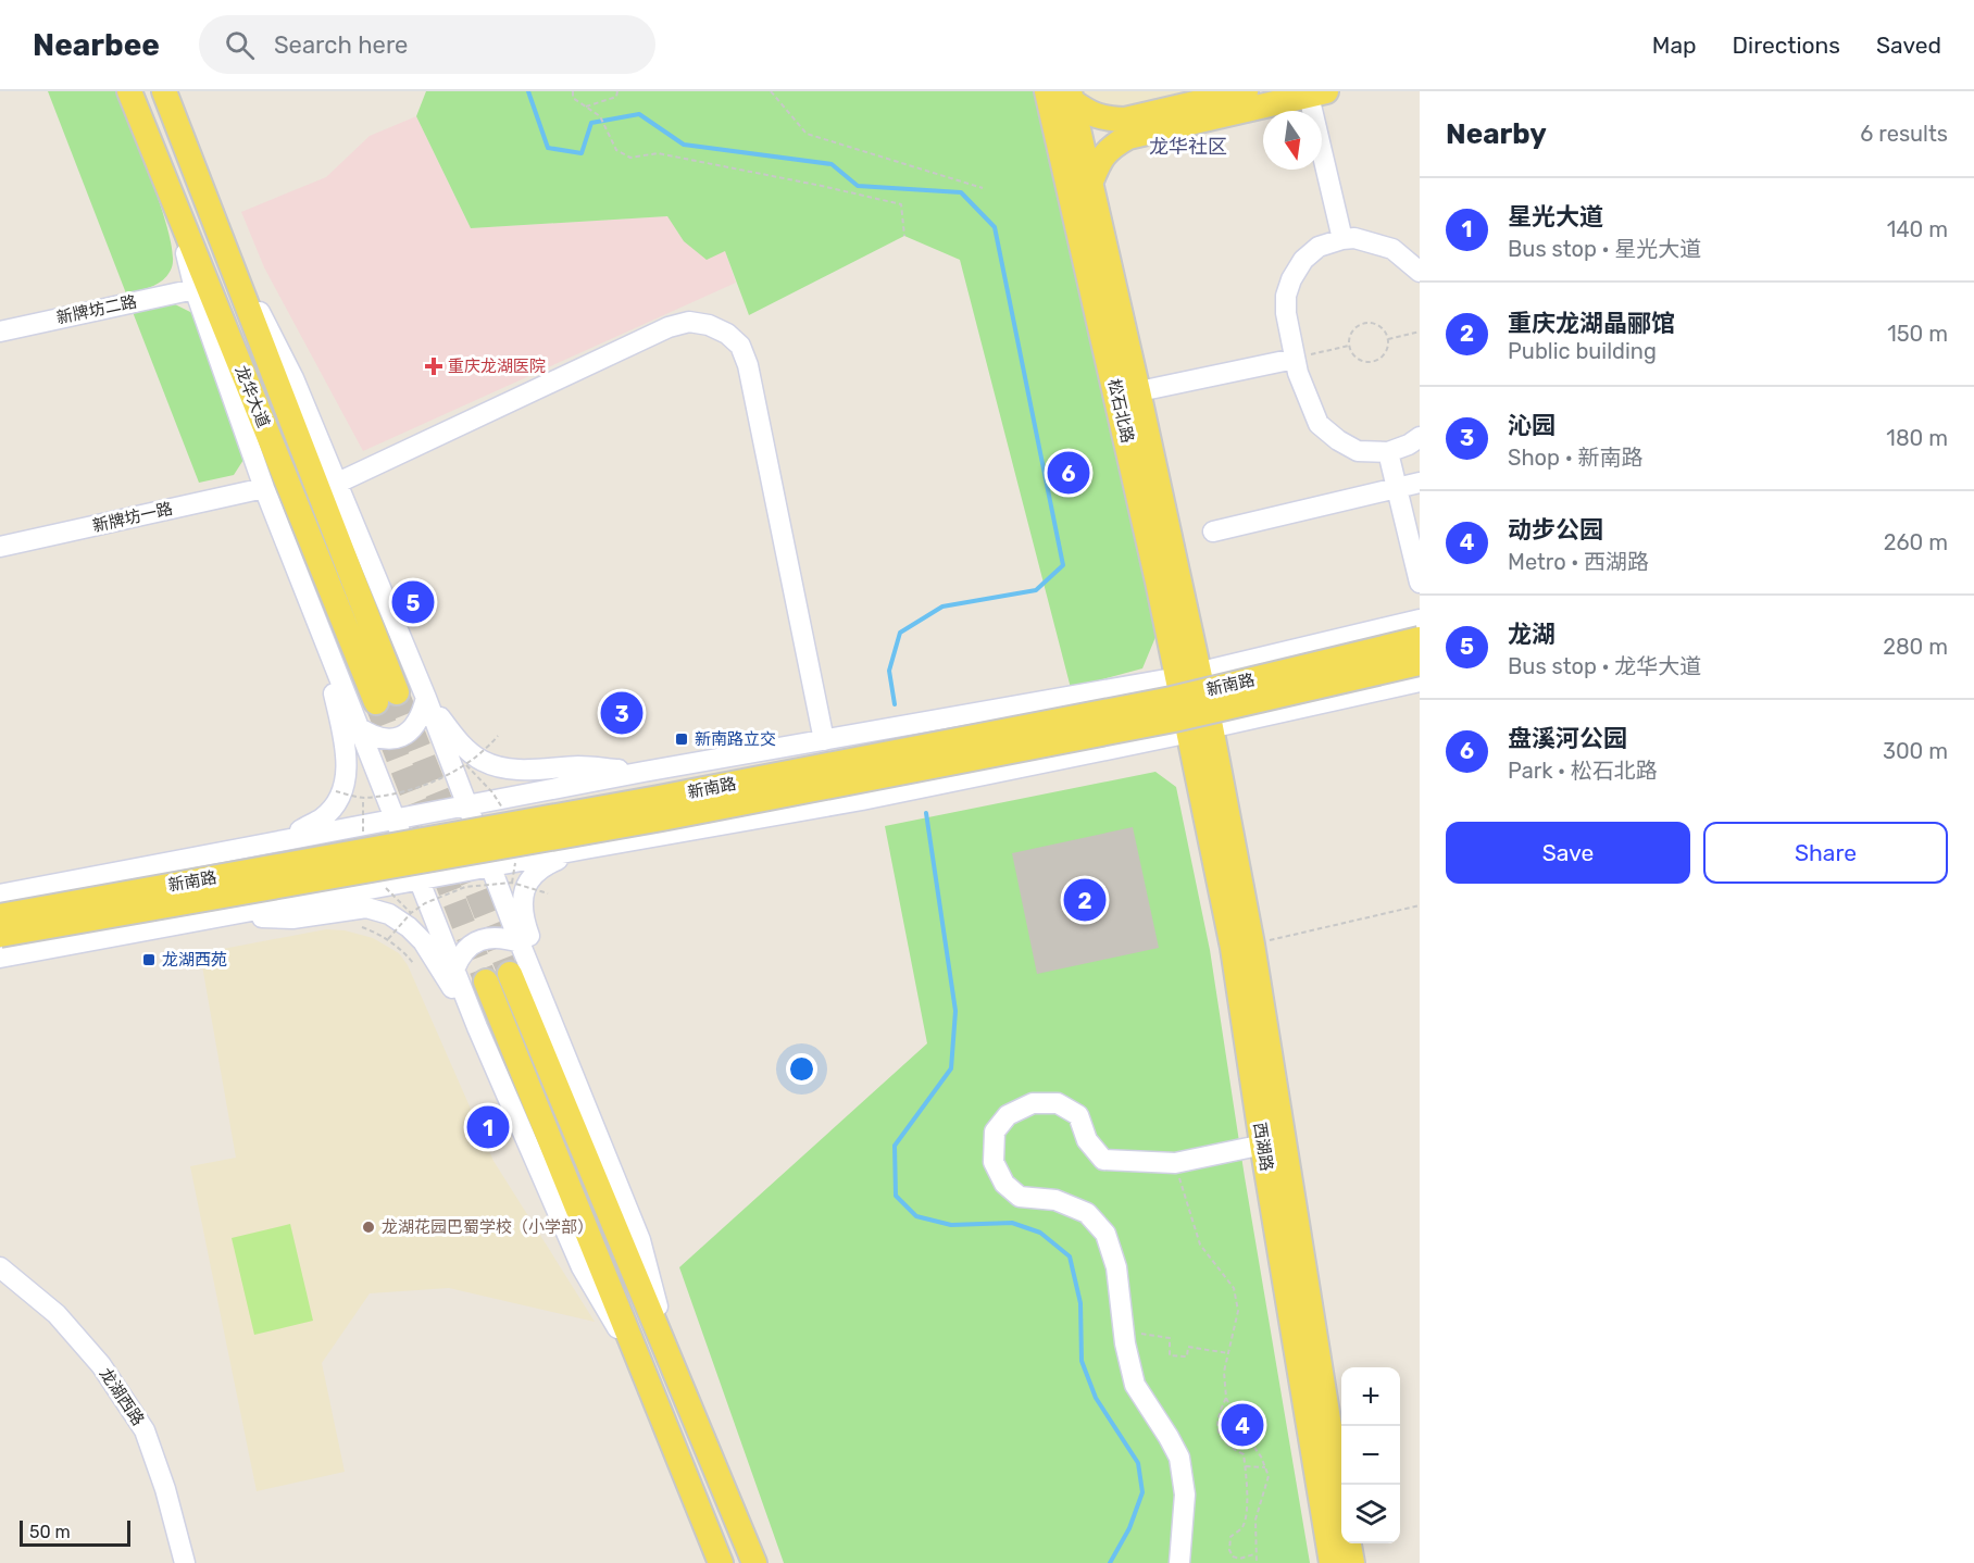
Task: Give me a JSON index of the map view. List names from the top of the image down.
{
  "streets": {
    "main road": [
      "龙华大道",
      "松石北路",
      "新南路",
      "西湖路"
    ],
    "street": ["新牌坊二路", "新牌坊一路", "龙湖西路"]
  },
  "crossings": [
    ["松石北路", "新南路"],
    ["松石北路", "西湖路"]
  ],
  "districts": ["龙华社区"],
  "places": {
    "health": ["重庆龙湖医院"],
    "transit": ["新南路立交", "龙湖西苑"],
    "other": ["龙湖花园巴蜀学校（小学部）"]
  },
  "scale_bar": "50 m",
  "north": "bottom",
  "page": {
    "header": "Nearbee",
    "search": "Search here",
    "nav": ["Map", "Directions", "Saved"],
    "heading": ["Nearby", "6 results"],
    "list": [
      {
        "mark": "1",
        "name": "星光大道",
        "note": "Bus stop · 星光大道",
        "value": "140 m"
      },
      {
        "mark": "2",
        "name": "重庆龙湖晶郦馆",
        "note": "Public building",
        "value": "150 m"
      },
      {
        "mark": "3",
        "name": "沁园",
        "note": "Shop · 新南路",
        "value": "180 m"
      },
      {
        "mark": "4",
        "name": "动步公园",
        "note": "Metro · 西湖路",
        "value": "260 m"
      },
      {
        "mark": "5",
        "name": "龙湖",
        "note": "Bus stop · 龙华大道",
        "value": "280 m"
      },
      {
        "mark": "6",
        "name": "盘溪河公园",
        "note": "Park · 松石北路",
        "value": "300 m"
      }
    ],
    "pins": [
      "6",
      "5",
      "3",
      "2",
      "1",
      "4"
    ],
    "buttons": ["Save", "Share"],
    "map_buttons": ["+", "−"],
    "scale": "50 m"
  }
}
